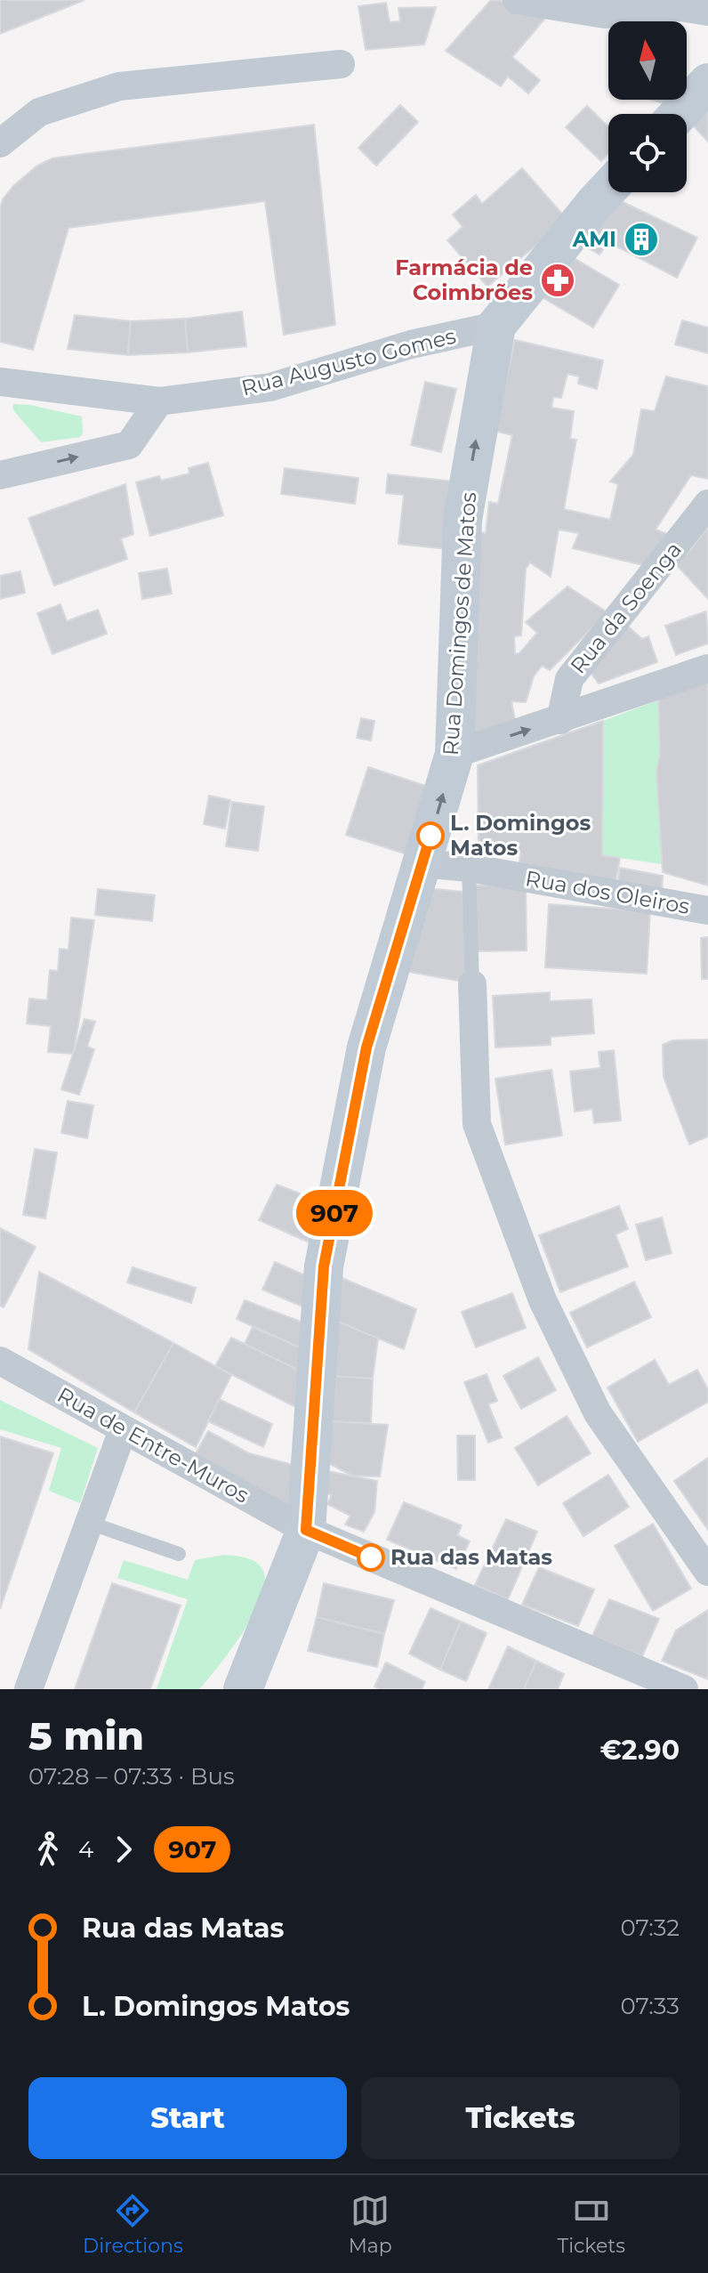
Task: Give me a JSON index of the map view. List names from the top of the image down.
{
  "streets": {
    "main road": ["Rua Domingos de Matos"],
    "street": [
      "Rua Augusto Gomes",
      "Rua da Soenga",
      "Rua dos Oleiros",
      "Rua de Entre-Muros"
    ]
  },
  "crossings": [
    ["Rua Augusto Gomes", "Rua Domingos de Matos"],
    ["Rua Domingos de Matos", "Rua dos Oleiros"],
    ["Rua Domingos de Matos", "Rua de Entre-Muros"]
  ],
  "places": {
    "building": ["AMI"],
    "pharmacy": ["Farmácia de Coimbrões"],
    "other": ["L. Domingos Matos", "Rua das Matas"]
  },
  "lines": ["bus line 907"],
  "north": "top",
  "page": {
    "on_map": "907",
    "heading": ["5 min", "07:28 – 07:33 · Bus", "€2.90"],
    "legs": ["4", "907"],
    "list": [
      {
        "name": "Rua das Matas",
        "value": "07:32"
      },
      {
        "name": "L. Domingos Matos",
        "value": "07:33"
      }
    ],
    "buttons": ["Start", "Tickets"],
    "tabs": ["Directions", "Map", "Tickets"]
  }
}
